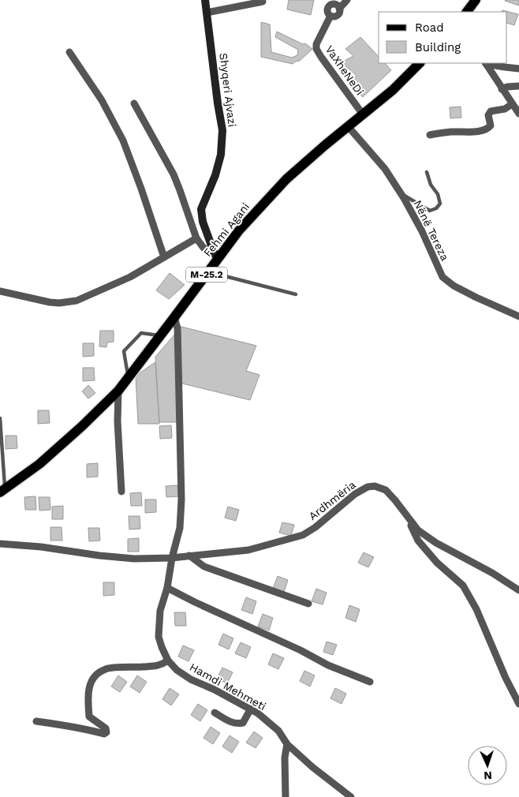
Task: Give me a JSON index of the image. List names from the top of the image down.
{
  "streets": {
    "main road": ["Fehmi Agani", "M-25.2"],
    "street": [
      "VaXheNeDi",
      "Shyqeri Ajvazi",
      "Nënë Tereza",
      "Ardhmëria",
      "Hamdi Mehmeti"
    ]
  },
  "crossings": [
    ["VaXheNeDi", "Fehmi Agani"],
    ["Shyqeri Ajvazi", "Fehmi Agani"],
    ["Fehmi Agani", "Nënë Tereza"],
    ["Fehmi Agani", "Hamdi Mehmeti"],
    ["Ardhmëria", "Hamdi Mehmeti"]
  ],
  "legend": ["Road", "Building"],
  "north": "bottom"
}
